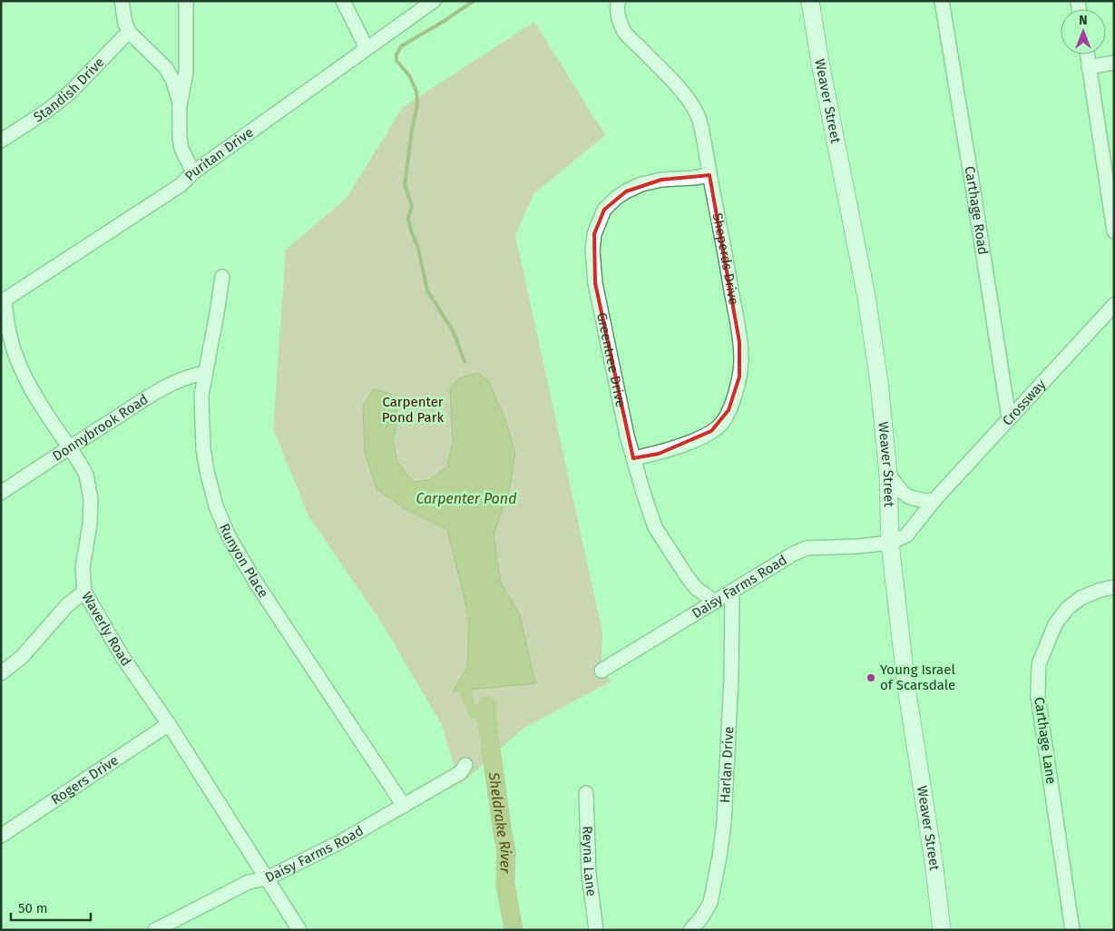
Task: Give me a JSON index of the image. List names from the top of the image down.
{
  "streets": {
    "main road": ["Weaver Street"],
    "street": [
      "Standish Drive",
      "Puritan Drive",
      "Carthage Road",
      "Sheperds Drive",
      "Greentree Drive",
      "Crossway",
      "Donnybrook Road",
      "Runyon Place",
      "Daisy Farms Road",
      "Waverly Road",
      "Carthage Lane",
      "Harlan Drive",
      "Rogers Drive",
      "Reyna Lane"
    ]
  },
  "crossings": [
    ["Weaver Street", "Crossway"],
    ["Weaver Street", "Daisy Farms Road"],
    ["Puritan Drive", "Waverly Road"],
    ["Carthage Road", "Crossway"],
    ["Sheperds Drive", "Greentree Drive"],
    ["Greentree Drive", "Daisy Farms Road"],
    ["Crossway", "Daisy Farms Road"],
    ["Donnybrook Road", "Runyon Place"],
    ["Donnybrook Road", "Waverly Road"],
    ["Runyon Place", "Daisy Farms Road"],
    ["Daisy Farms Road", "Waverly Road"],
    ["Daisy Farms Road", "Harlan Drive"],
    ["Waverly Road", "Rogers Drive"]
  ],
  "water": ["Carpenter Pond", "Sheldrake River"],
  "parks": ["Carpenter Pond Park"],
  "places": ["Young Israel of Scarsdale"],
  "scale_bar": "50 m",
  "north": "top"
}
